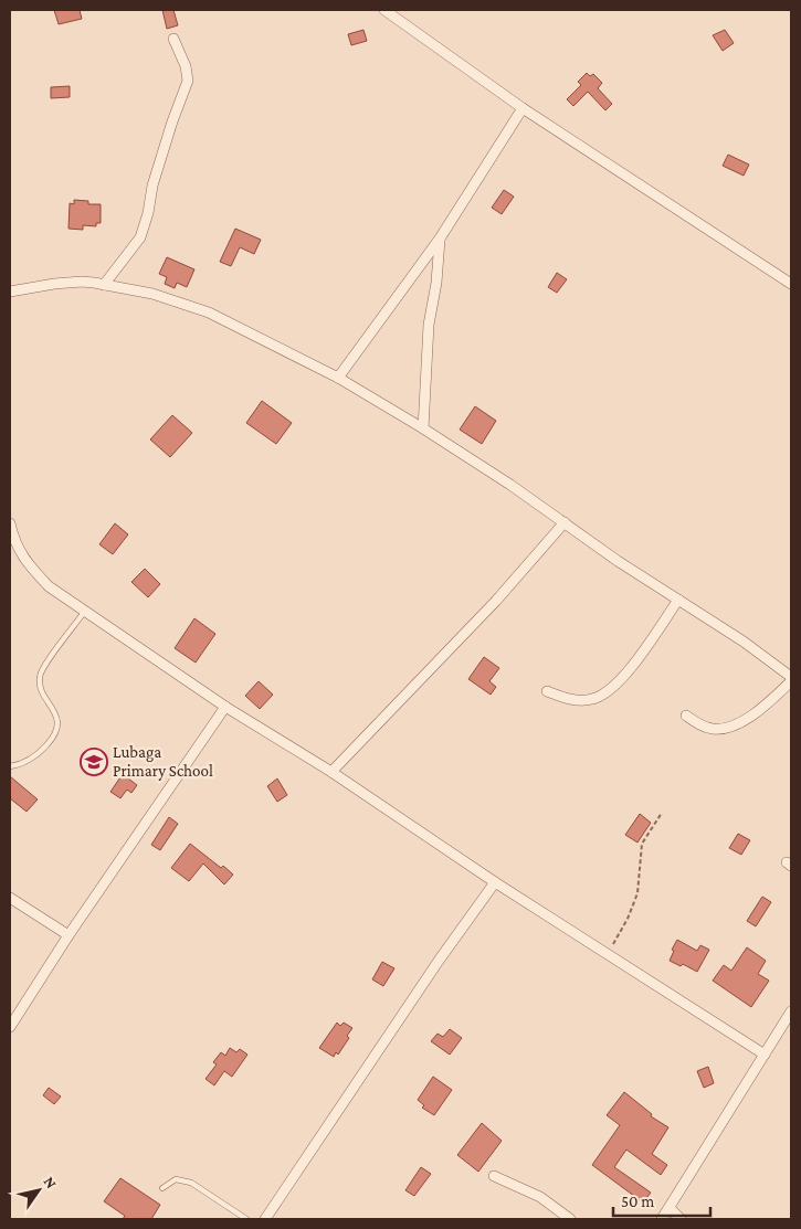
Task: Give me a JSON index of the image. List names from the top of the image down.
{
  "places": {
    "school or university": ["Lubaga Primary School"]
  },
  "scale_bar": "50 m",
  "north": "top right"
}
